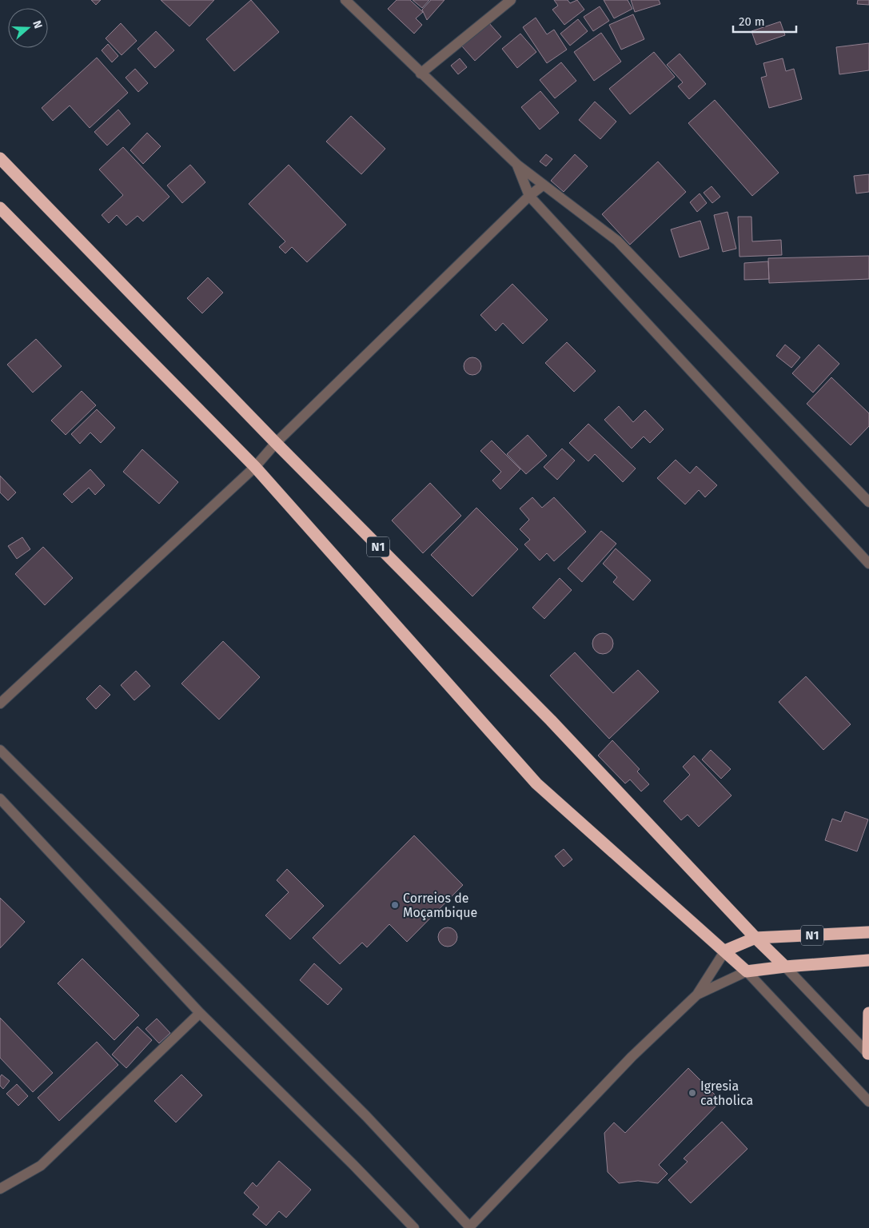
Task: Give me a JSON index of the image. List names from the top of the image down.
{
  "streets": {
    "highway": ["N1"]
  },
  "places": ["Correios de Moçambique", "Igresia catholica"],
  "scale_bar": "20 m",
  "north": "right"
}
